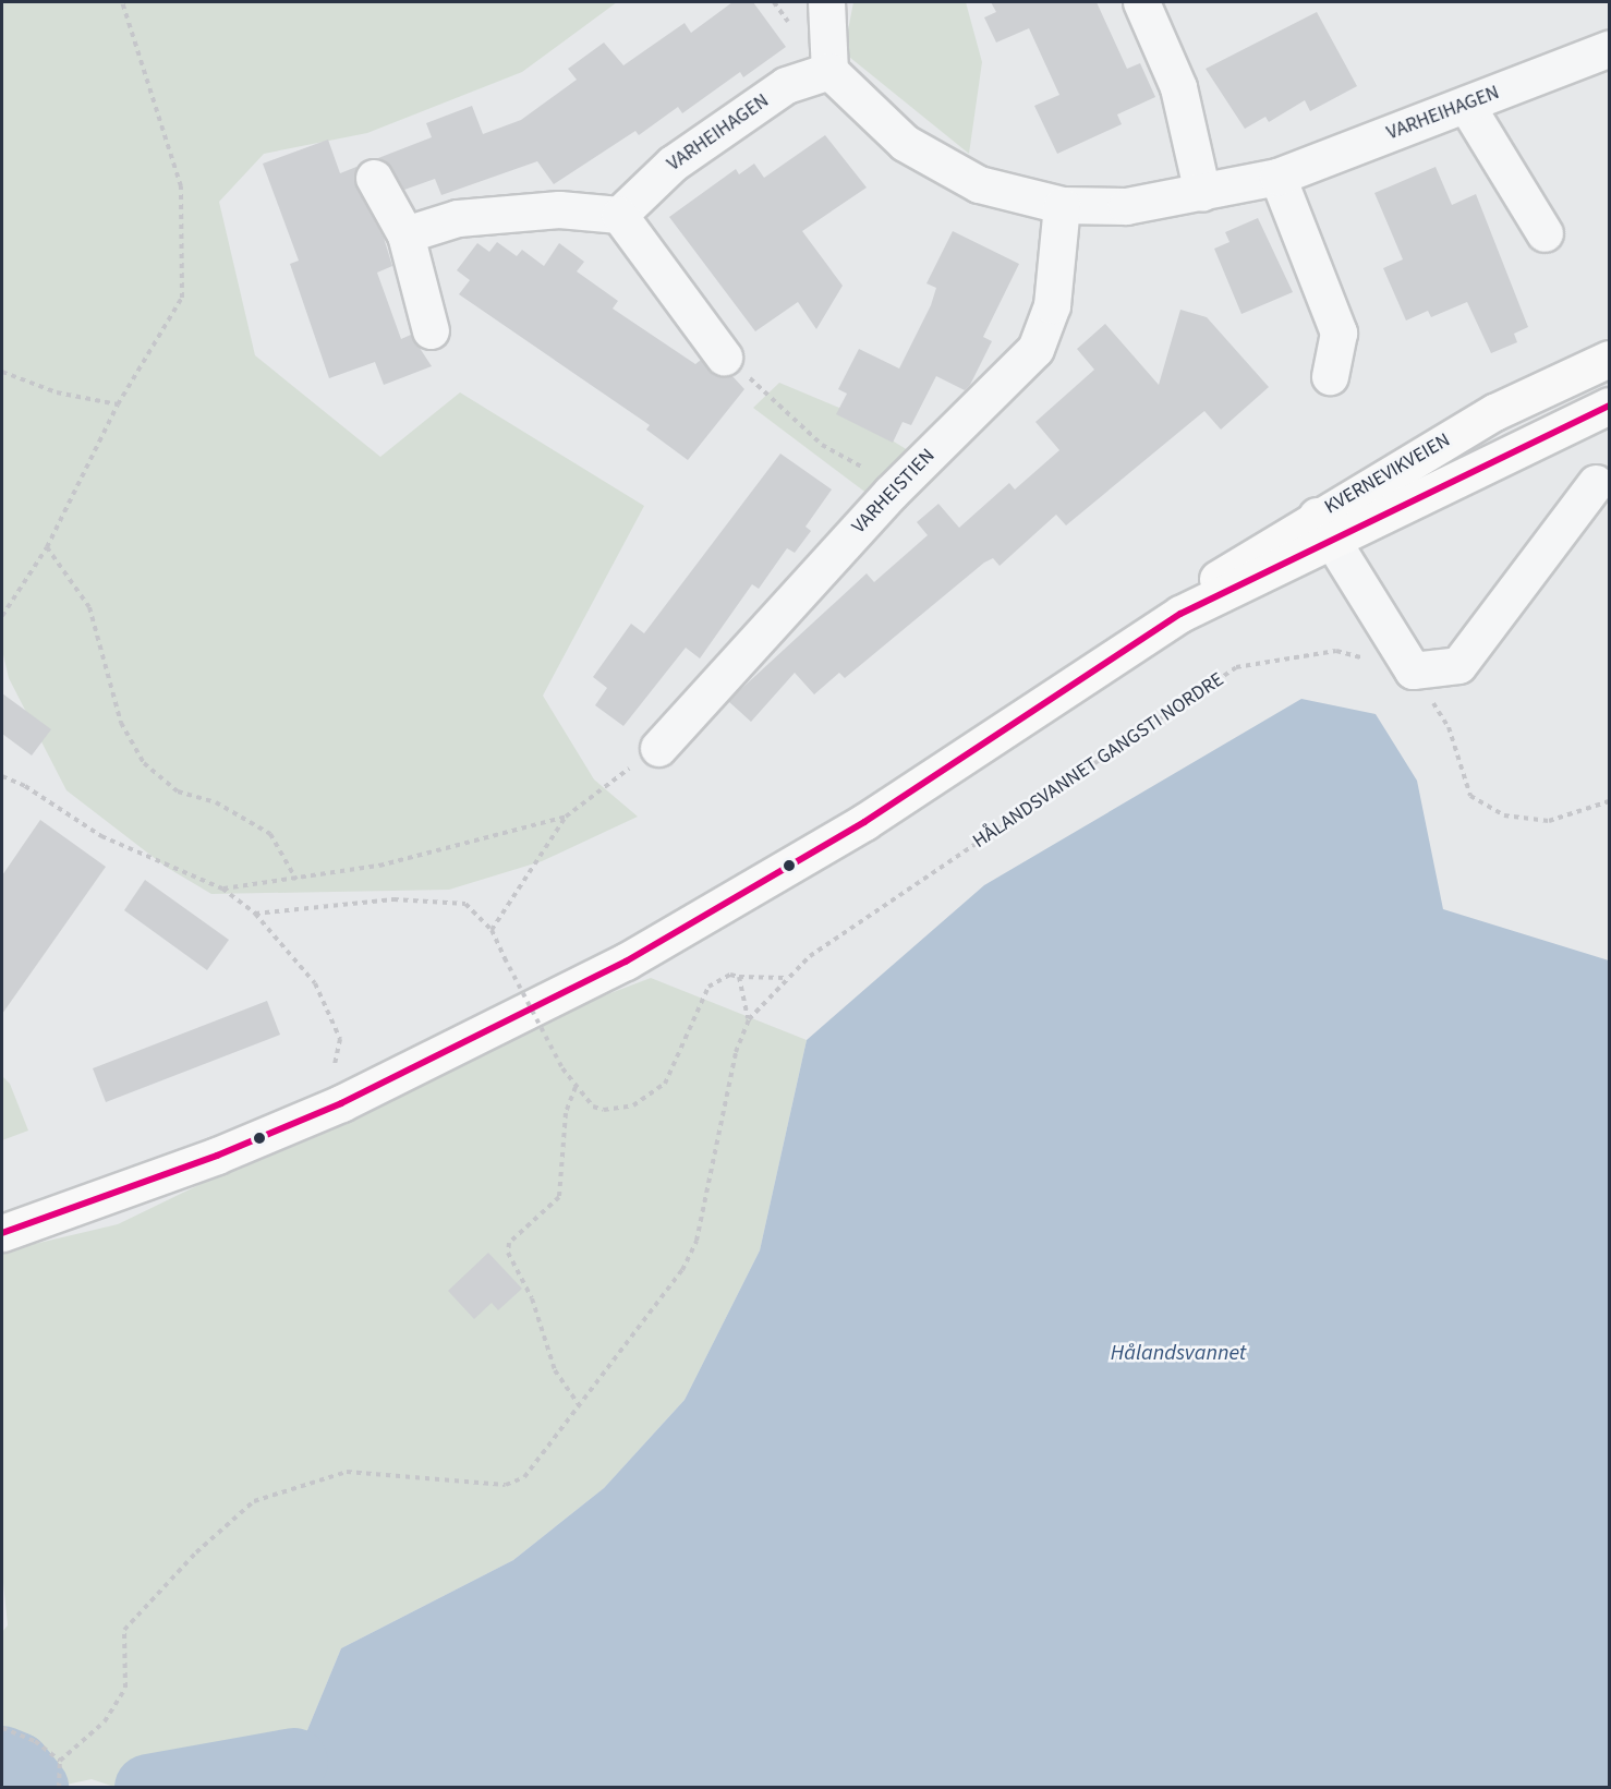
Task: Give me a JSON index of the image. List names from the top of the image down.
{
  "streets": {
    "main road": ["KVERNEVIKVEIEN"],
    "street": ["VARHEIHAGEN", "VARHEISTIEN"],
    "path": ["HÅLANDSVANNET GANGSTI NORDRE"]
  },
  "crossings": [
    ["VARHEIHAGEN", "VARHEISTIEN"]
  ],
  "water": ["Hålandsvannet"]
}
